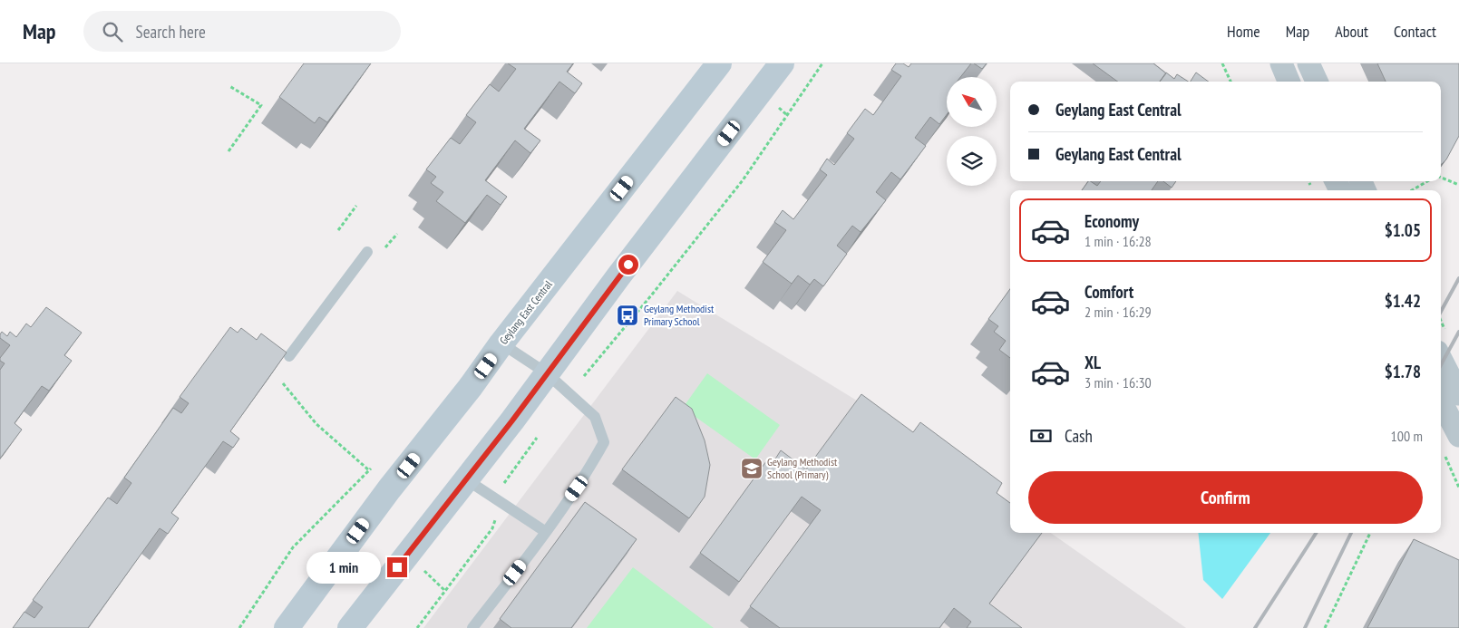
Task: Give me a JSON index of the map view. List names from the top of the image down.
{
  "streets": {
    "main road": ["Geylang East Central"]
  },
  "places": {
    "bus stop": ["Geylang Methodist Primary School"],
    "school or university": ["Geylang Methodist School (Primary)"]
  },
  "north": "top left",
  "page": {
    "header": "Map",
    "search": "Search here",
    "nav": [
      "Home",
      "Map",
      "About",
      "Contact"
    ],
    "banner": ["Geylang East Central", "Geylang East Central"],
    "list": [
      {
        "name": "Economy",
        "note": "1 min · 16:28",
        "value": "$1.05"
      },
      {
        "name": "Comfort",
        "note": "2 min · 16:29",
        "value": "$1.42"
      },
      {
        "name": "XL",
        "note": "3 min · 16:30",
        "value": "$1.78"
      }
    ],
    "pay": ["Cash", "100 m"],
    "buttons": "Confirm",
    "bubble": "1 min"
  }
}
